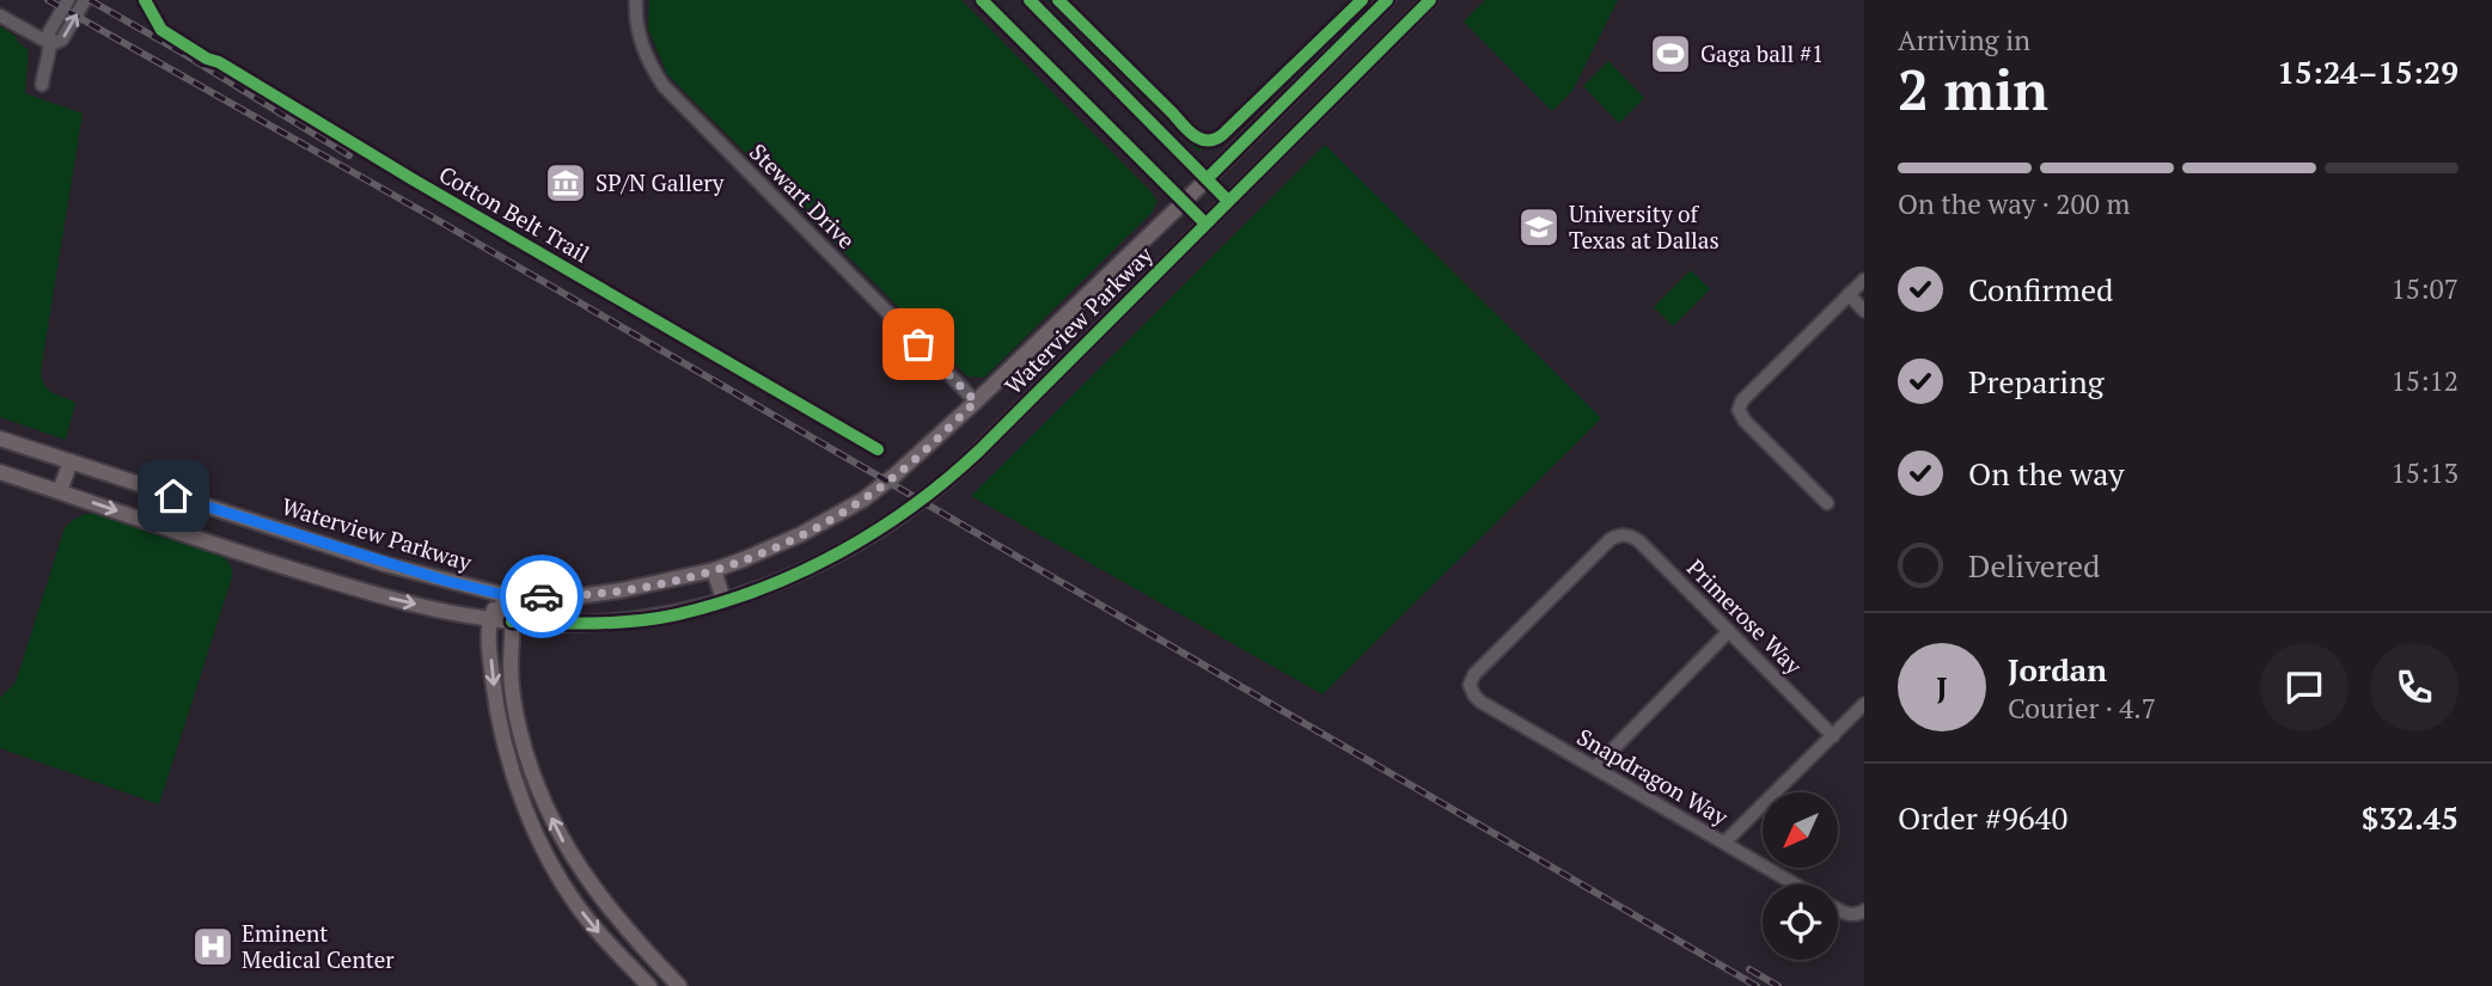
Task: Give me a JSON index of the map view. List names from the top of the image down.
{
  "streets": {
    "main road": ["Waterview Parkway"],
    "street": ["Stewart Drive", "Primerose Way", "Snapdragon Way"],
    "cycle path": ["Cotton Belt Trail"]
  },
  "crossings": [
    ["Stewart Drive", "Waterview Parkway"],
    ["Primerose Way", "Snapdragon Way"]
  ],
  "places": {
    "sports": ["Gaga ball #1"],
    "museum": ["SP/N Gallery"],
    "school or university": ["University of Texas at Dallas"],
    "hospital": ["Eminent Medical Center"]
  },
  "north": "bottom left",
  "page": {
    "heading": ["2 min", "Arriving in", "15:24–15:29"],
    "panel": [
      "Jordan",
      "Courier · 4.7",
      "Order #9640",
      "$32.45"
    ],
    "bar": "On the way · 200 m",
    "list": [
      ["Confirmed", "15:07"],
      ["Preparing", "15:12"],
      ["On the way", "15:13"],
      "Delivered"
    ],
    "round": "J"
  }
}
